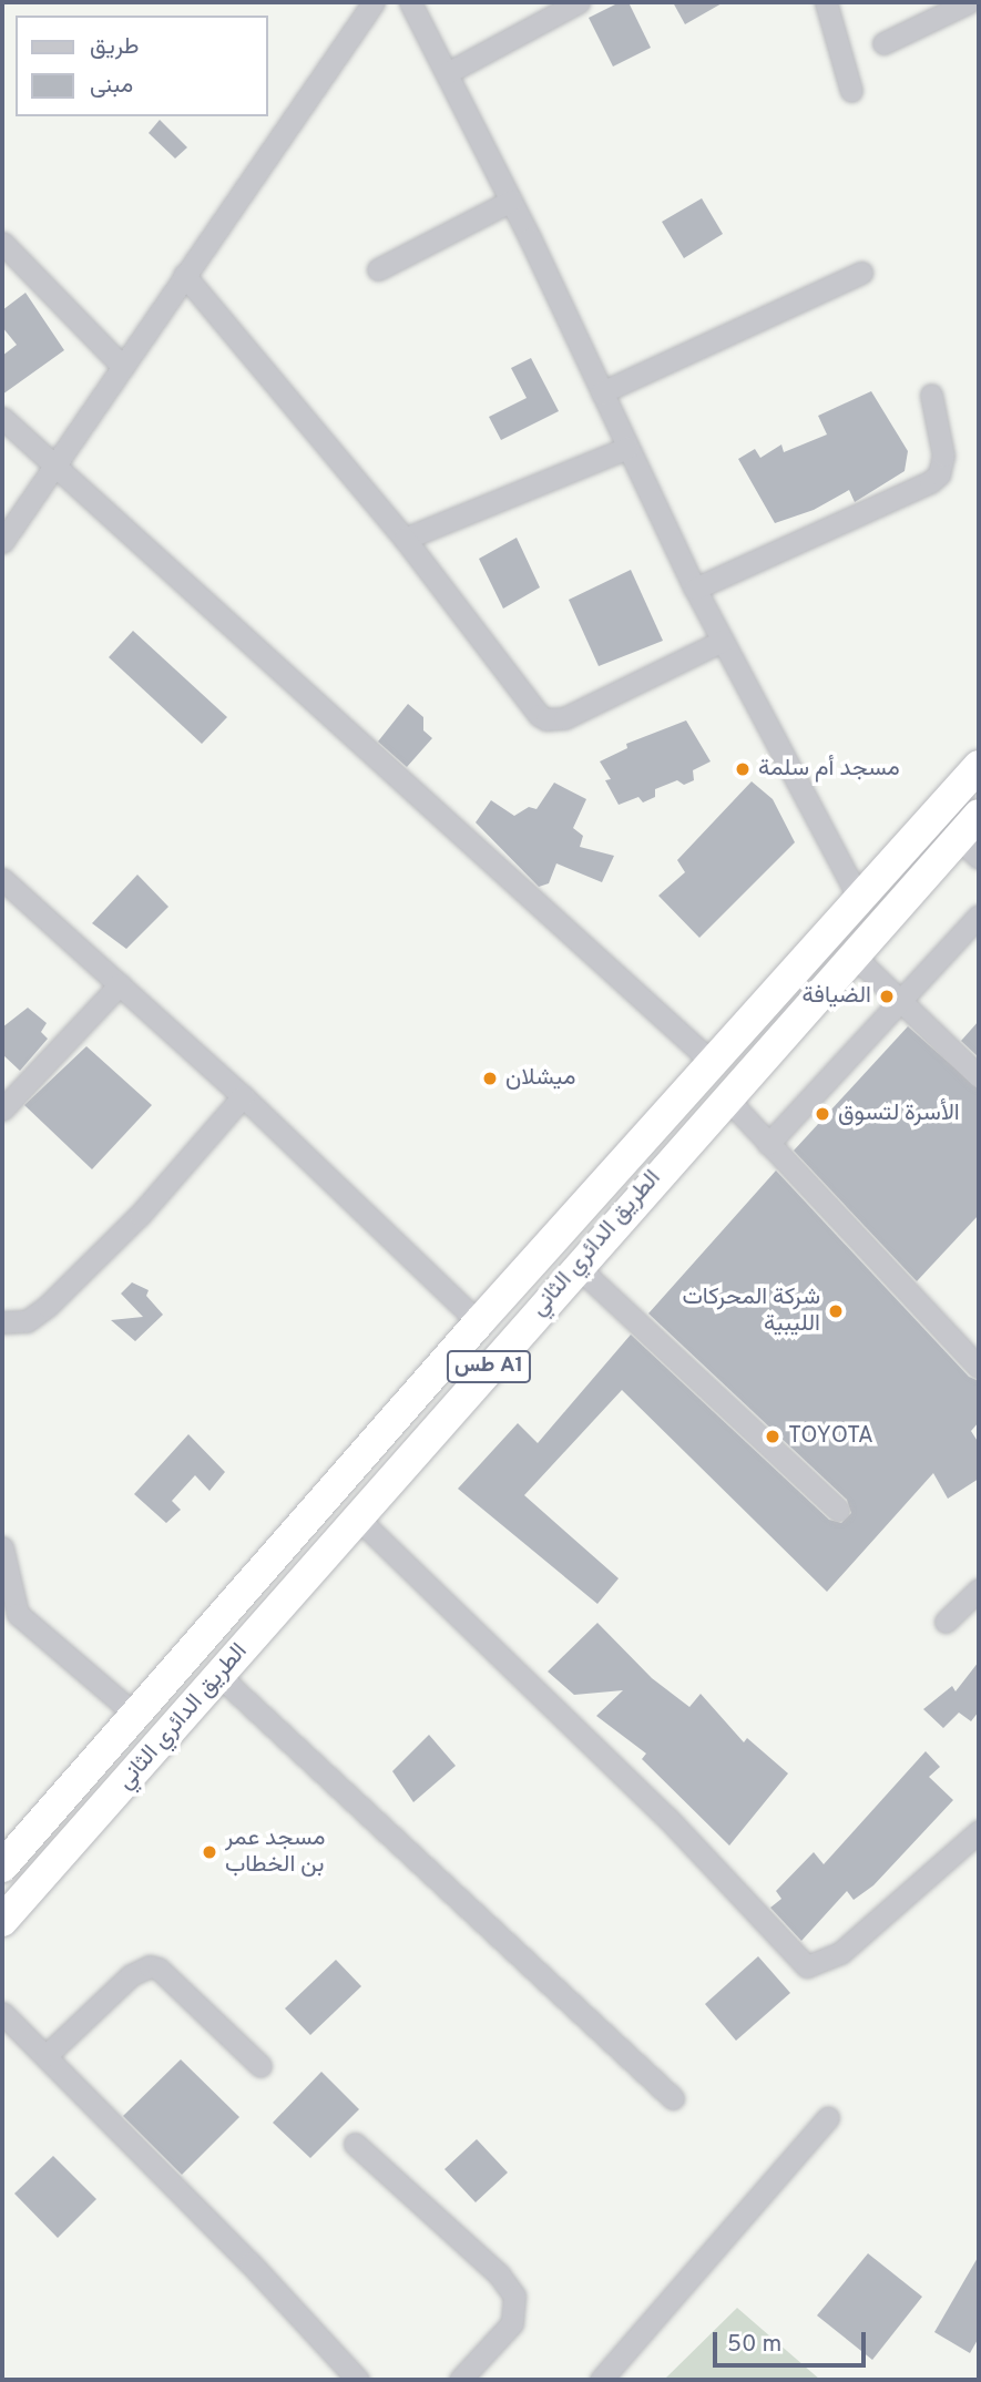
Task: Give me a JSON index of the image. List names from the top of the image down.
{
  "streets": {
    "highway": ["الطريق الدائري الثاني", "طس A1"]
  },
  "places": [
    "مسجد أم سلمة",
    "الضيافة",
    "ميشلان",
    "الأسرة لتسوق",
    "شركة المحركات الليبية",
    "TOYOTA",
    "مسجد عمر بن الخطاب"
  ],
  "legend": ["طريق", "مبنى"],
  "scale_bar": "50 m"
}
